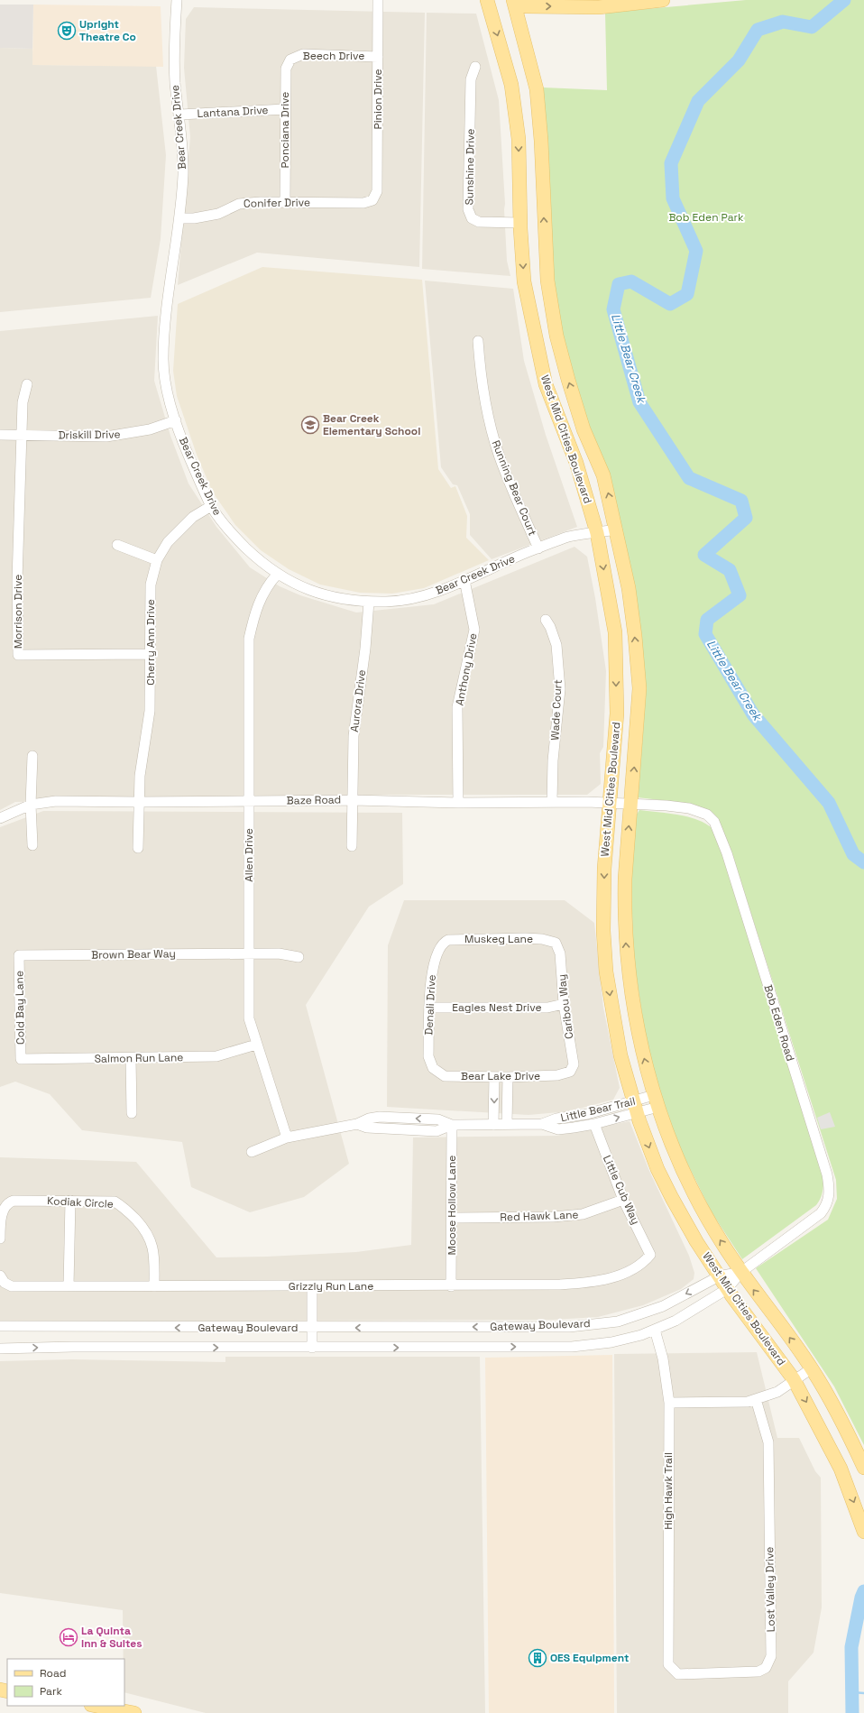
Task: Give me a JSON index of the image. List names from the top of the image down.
{
  "streets": {
    "main road": ["West Mid Cities Boulevard"],
    "street": [
      "Beech Drive",
      "Pinion Drive",
      "Lantana Drive",
      "Bear Creek Drive",
      "Ponciana Drive",
      "Sunshine Drive",
      "Conifer Drive",
      "Driskill Drive",
      "Running Bear Court",
      "Morrison Drive",
      "Cherry Ann Drive",
      "Anthony Drive",
      "Aurora Drive",
      "Wade Court",
      "Baze Road",
      "Allen Drive",
      "Muskeg Lane",
      "Brown Bear Way",
      "Denali Drive",
      "Caribou Way",
      "Cold Bay Lane",
      "Eagles Nest Drive",
      "Bob Eden Road",
      "Salmon Run Lane",
      "Bear Lake Drive",
      "Little Bear Trail",
      "Little Cub Way",
      "Kodiak Circle",
      "Moose Hollow Lane",
      "Red Hawk Lane",
      "Grizzly Run Lane",
      "Gateway Boulevard",
      "High Hawk Trail",
      "Lost Valley Drive"
    ]
  },
  "crossings": [
    ["Beech Drive", "Pinion Drive"],
    ["Beech Drive", "Ponciana Drive"],
    ["Pinion Drive", "Conifer Drive"],
    ["Lantana Drive", "Bear Creek Drive"],
    ["Lantana Drive", "Ponciana Drive"],
    ["Bear Creek Drive", "Conifer Drive"],
    ["Bear Creek Drive", "Driskill Drive"],
    ["Bear Creek Drive", "West Mid Cities Boulevard"],
    ["Bear Creek Drive", "Running Bear Court"],
    ["Bear Creek Drive", "Cherry Ann Drive"],
    ["Bear Creek Drive", "Anthony Drive"],
    ["Bear Creek Drive", "Aurora Drive"],
    ["Bear Creek Drive", "Allen Drive"],
    ["Ponciana Drive", "Conifer Drive"],
    ["Sunshine Drive", "West Mid Cities Boulevard"],
    ["Driskill Drive", "Morrison Drive"],
    ["West Mid Cities Boulevard", "Baze Road"],
    ["West Mid Cities Boulevard", "Bob Eden Road"],
    ["West Mid Cities Boulevard", "Little Bear Trail"],
    ["West Mid Cities Boulevard", "Gateway Boulevard"],
    ["Morrison Drive", "Cherry Ann Drive"],
    ["Cherry Ann Drive", "Baze Road"],
    ["Anthony Drive", "Baze Road"],
    ["Aurora Drive", "Baze Road"],
    ["Wade Court", "Baze Road"],
    ["Baze Road", "Allen Drive"],
    ["Baze Road", "Bob Eden Road"],
    ["Allen Drive", "Brown Bear Way"],
    ["Allen Drive", "Salmon Run Lane"],
    ["Allen Drive", "Little Bear Trail"],
    ["Muskeg Lane", "Denali Drive"],
    ["Muskeg Lane", "Caribou Way"],
    ["Brown Bear Way", "Cold Bay Lane"],
    ["Denali Drive", "Eagles Nest Drive"],
    ["Denali Drive", "Bear Lake Drive"],
    ["Caribou Way", "Eagles Nest Drive"],
    ["Caribou Way", "Bear Lake Drive"],
    ["Cold Bay Lane", "Salmon Run Lane"],
    ["Bob Eden Road", "Gateway Boulevard"],
    ["Little Bear Trail", "Little Cub Way"],
    ["Little Bear Trail", "Moose Hollow Lane"],
    ["Little Cub Way", "Red Hawk Lane"],
    ["Little Cub Way", "Grizzly Run Lane"],
    ["Kodiak Circle", "Grizzly Run Lane"],
    ["Moose Hollow Lane", "Red Hawk Lane"],
    ["Moose Hollow Lane", "Grizzly Run Lane"],
    ["Gateway Boulevard", "High Hawk Trail"],
    ["High Hawk Trail", "Lost Valley Drive"]
  ],
  "water": ["Little Bear Creek"],
  "parks": ["Bob Eden Park"],
  "places": {
    "theatre": ["Upright Theatre Co"],
    "school or university": ["Bear Creek Elementary School"],
    "hotel": ["La Quinta Inn & Suites"],
    "building": ["OES Equipment"]
  },
  "legend": ["Road", "Park"]
}
